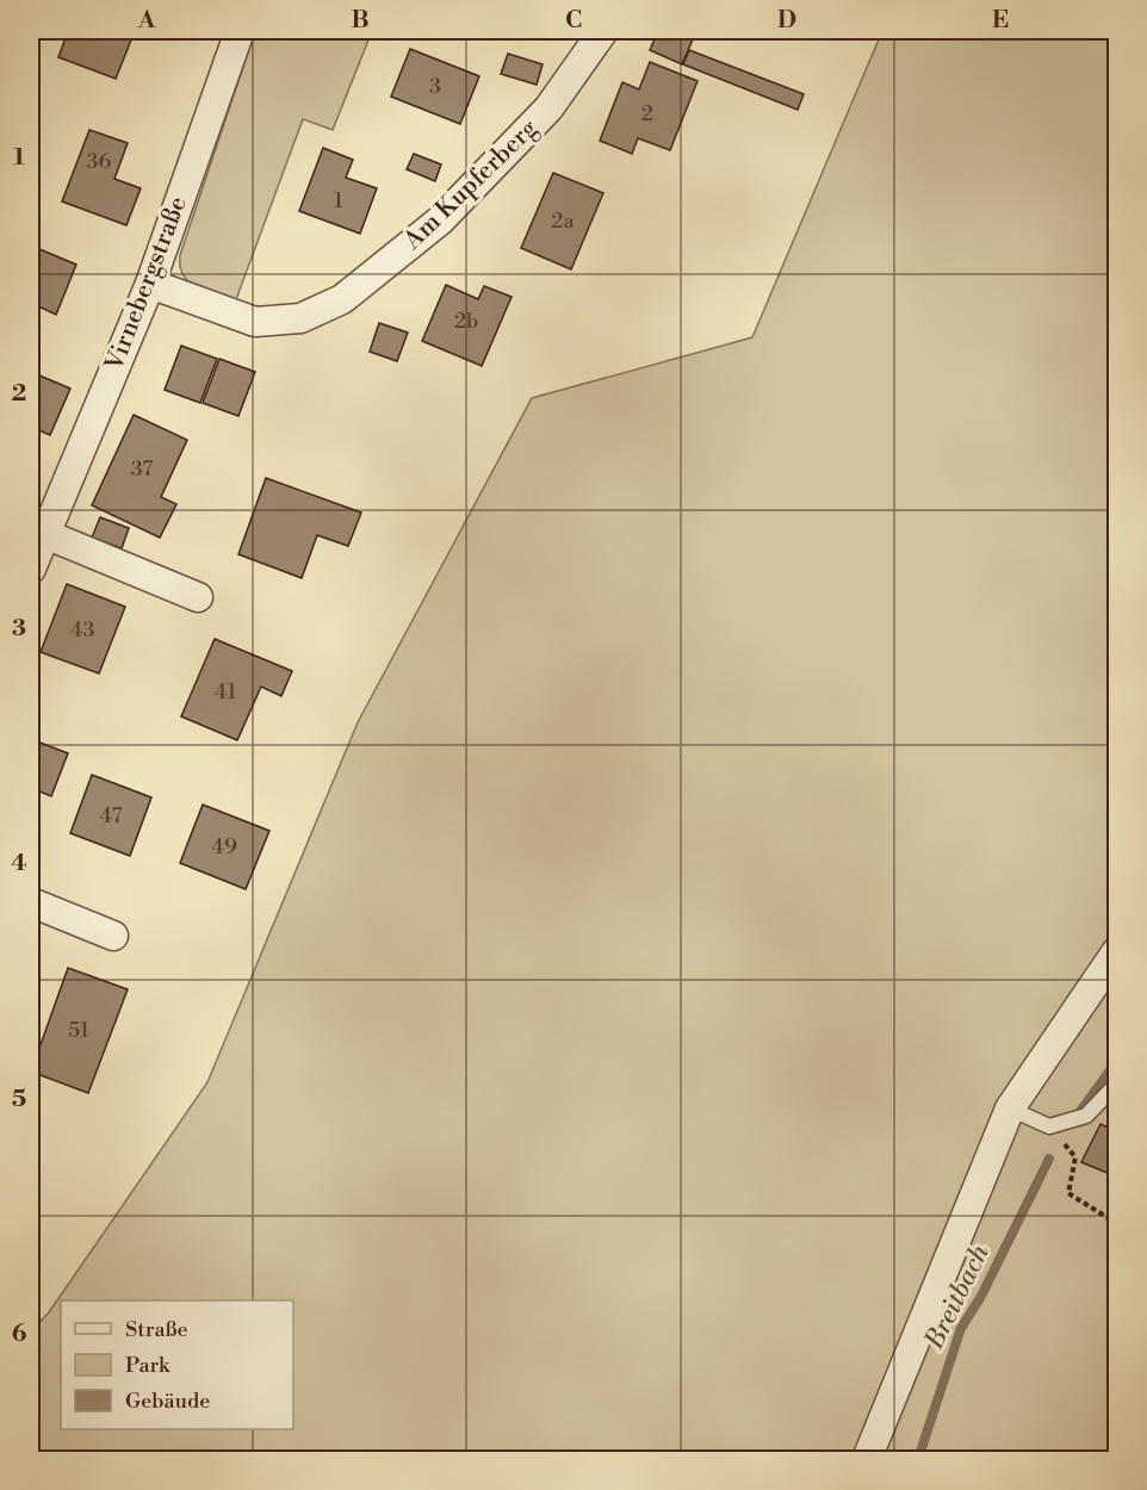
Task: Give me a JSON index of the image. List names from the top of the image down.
{
  "streets": {
    "street": ["Am Kupferberg", "Virnebergstraße"]
  },
  "crossings": [
    ["Am Kupferberg", "Virnebergstraße"]
  ],
  "water": ["Breitbach"],
  "house_numbers": [
    "3",
    "2",
    "36",
    "1",
    "2a",
    "2b",
    "37",
    "43",
    "41",
    "47",
    "49",
    "51"
  ],
  "legend": ["Straße", "Park", "Gebäude"],
  "grid": {
    "columns": [
      "A",
      "B",
      "C",
      "D",
      "E"
    ],
    "rows": [
      "1",
      "2",
      "3",
      "4",
      "5",
      "6"
    ]
  }
}
